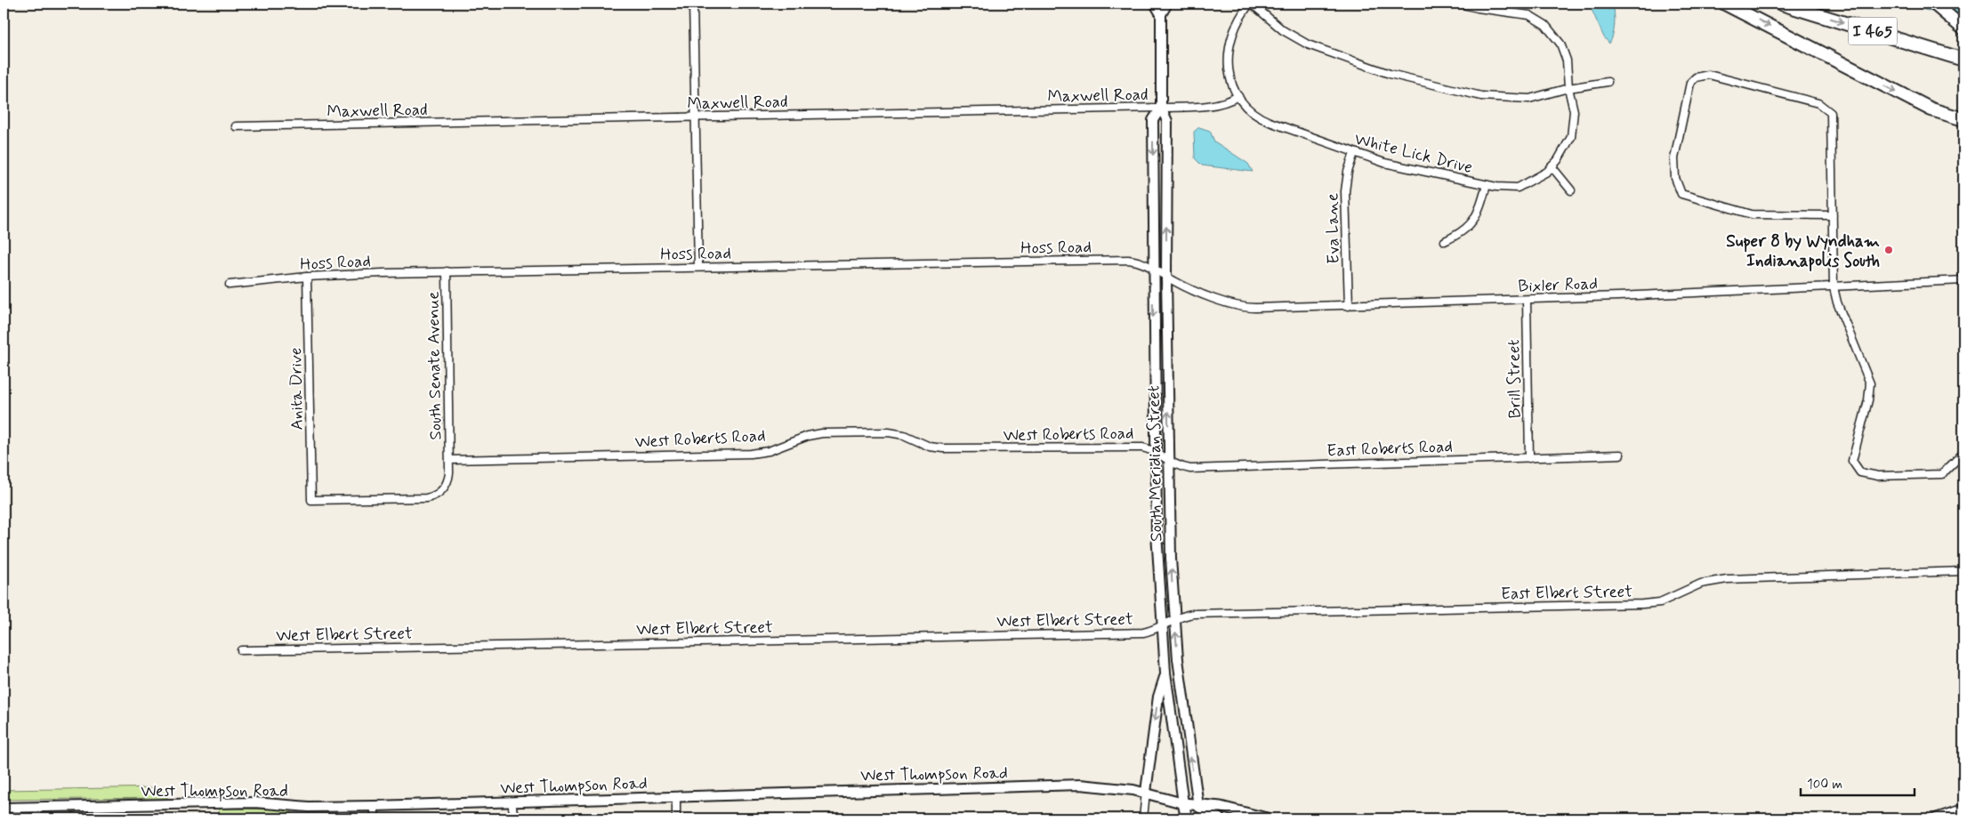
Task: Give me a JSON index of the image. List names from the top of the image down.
{
  "streets": {
    "highway": ["I 465"],
    "main road": ["South Meridian Street", "West Thompson Road"],
    "street": [
      "Maxwell Road",
      "White Lick Drive",
      "Eva Lane",
      "Hoss Road",
      "Bixler Road",
      "South Senate Avenue",
      "Brill Street",
      "Anita Drive",
      "West Roberts Road",
      "East Roberts Road",
      "East Elbert Street",
      "West Elbert Street"
    ]
  },
  "crossings": [
    ["Maxwell Road", "White Lick Drive"],
    ["Maxwell Road", "South Meridian Street"],
    ["White Lick Drive", "Eva Lane"],
    ["Eva Lane", "Bixler Road"],
    ["Hoss Road", "Bixler Road"],
    ["Hoss Road", "South Senate Avenue"],
    ["Hoss Road", "Anita Drive"],
    ["Hoss Road", "South Meridian Street"],
    ["Bixler Road", "Brill Street"],
    ["Bixler Road", "South Meridian Street"],
    ["South Senate Avenue", "Anita Drive"],
    ["South Senate Avenue", "West Roberts Road"],
    ["Brill Street", "East Roberts Road"],
    ["Anita Drive", "West Roberts Road"],
    ["West Roberts Road", "East Roberts Road"],
    ["West Roberts Road", "South Meridian Street"],
    ["East Roberts Road", "South Meridian Street"],
    ["South Meridian Street", "East Elbert Street"],
    ["South Meridian Street", "West Elbert Street"],
    ["South Meridian Street", "West Thompson Road"],
    ["East Elbert Street", "West Elbert Street"]
  ],
  "places": ["Super 8 by Wyndham Indianapolis South"],
  "scale_bar": "100 m"
}
